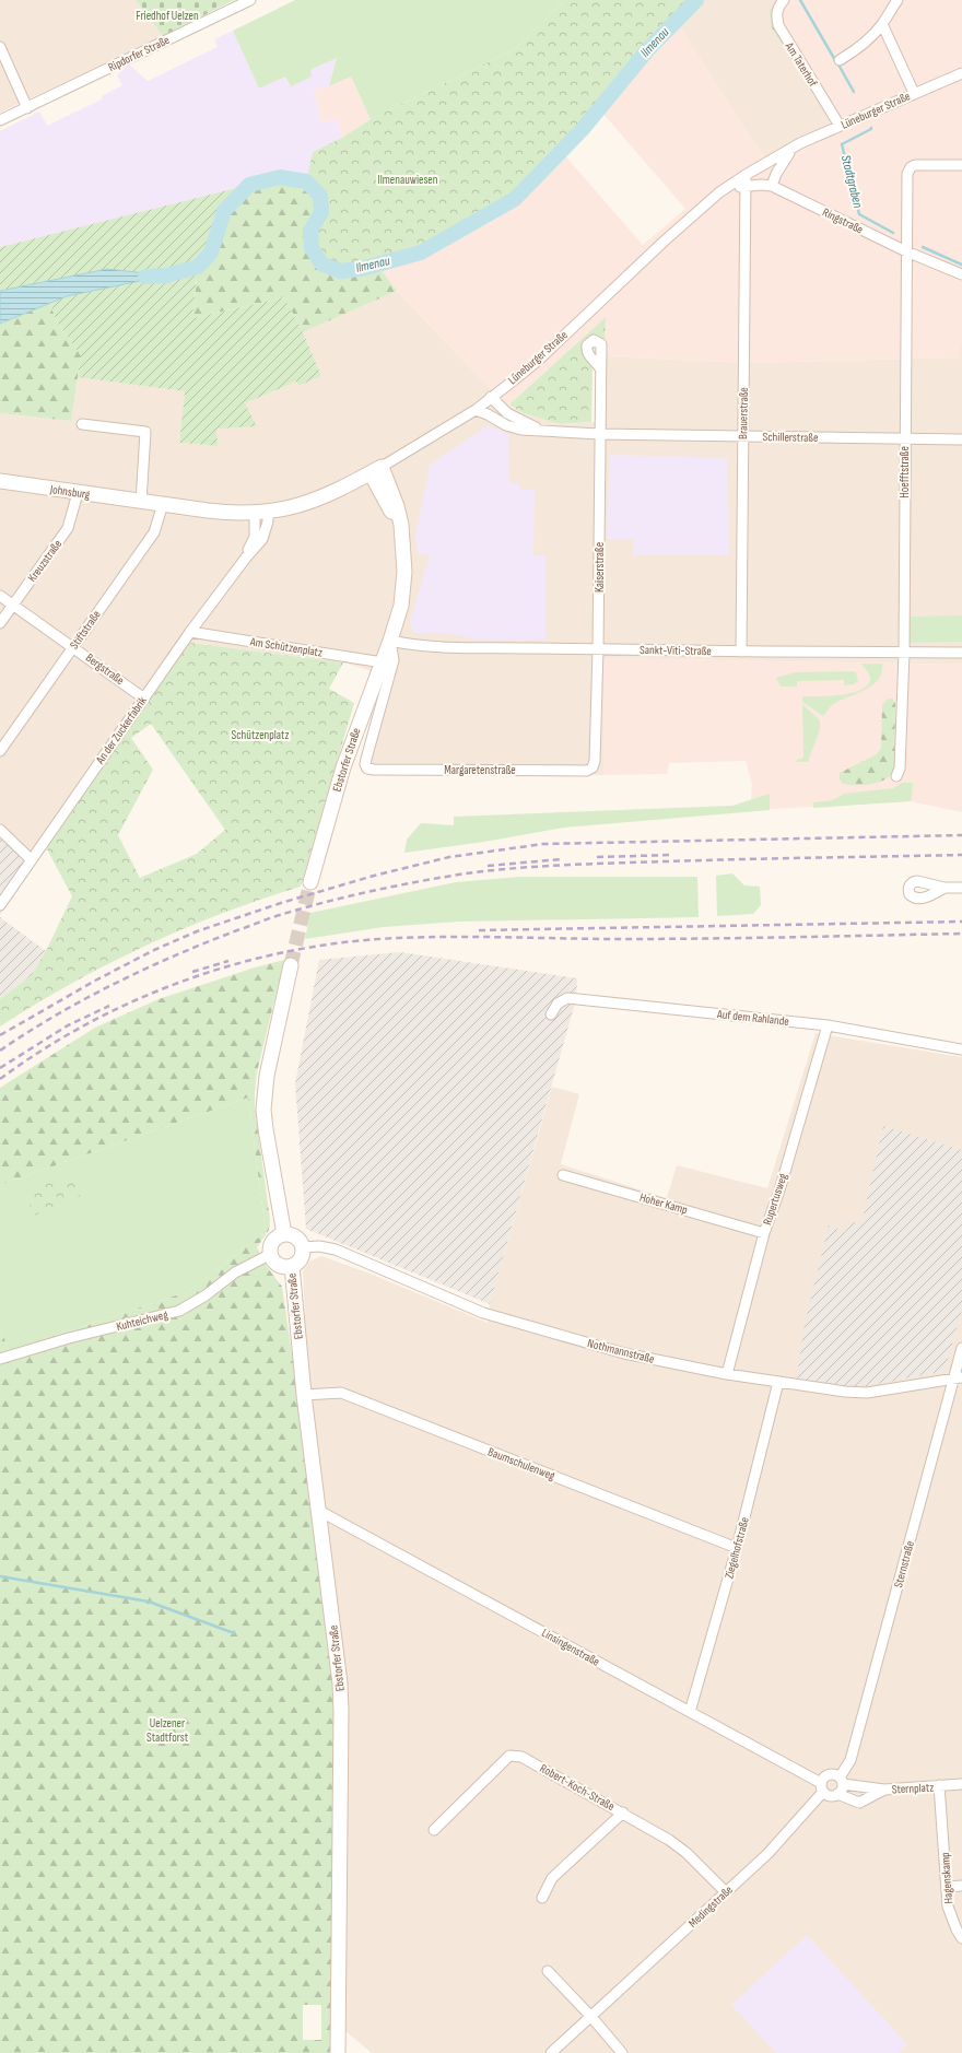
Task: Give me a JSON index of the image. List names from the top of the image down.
{
  "streets": {
    "main road": ["Lüneburger Straße", "Johnsburg", "Ebstorfer Straße"],
    "street": [
      "Ripdorfer Straße",
      "Am Taterhof",
      "Ringstraße",
      "Brauerstraße",
      "Schillerstraße",
      "Hoefftstraße",
      "Kreuzstraße",
      "Kaiserstraße",
      "Stiftstraße",
      "Am Schützenplatz",
      "Sankt-Viti-Straße",
      "Bergstraße",
      "An der Zuckerfabrik",
      "Margaretenstraße",
      "Auf dem Rahlande",
      "Rupertusweg",
      "Hoher Kamp",
      "Kuhteichweg",
      "Nothmannstraße",
      "Baumschulenweg",
      "Ziegelhofstraße",
      "Sternstraße",
      "Linsingenstraße",
      "Robert-Koch-Straße",
      "Sternplatz",
      "Hagenskamp",
      "Medingstraße"
    ]
  },
  "crossings": [
    ["Am Taterhof", "Lüneburger Straße"],
    ["Lüneburger Straße", "Ringstraße"],
    ["Lüneburger Straße", "Brauerstraße"],
    ["Lüneburger Straße", "Schillerstraße"],
    ["Lüneburger Straße", "Johnsburg"],
    ["Lüneburger Straße", "An der Zuckerfabrik"],
    ["Lüneburger Straße", "Ebstorfer Straße"],
    ["Ringstraße", "Brauerstraße"],
    ["Ringstraße", "Hoefftstraße"],
    ["Brauerstraße", "Schillerstraße"],
    ["Brauerstraße", "Sankt-Viti-Straße"],
    ["Schillerstraße", "Hoefftstraße"],
    ["Schillerstraße", "Kaiserstraße"],
    ["Hoefftstraße", "Sankt-Viti-Straße"],
    ["Johnsburg", "Kreuzstraße"],
    ["Johnsburg", "Stiftstraße"],
    ["Johnsburg", "An der Zuckerfabrik"],
    ["Kreuzstraße", "Bergstraße"],
    ["Kaiserstraße", "Sankt-Viti-Straße"],
    ["Kaiserstraße", "Margaretenstraße"],
    ["Stiftstraße", "Bergstraße"],
    ["Am Schützenplatz", "An der Zuckerfabrik"],
    ["Am Schützenplatz", "Ebstorfer Straße"],
    ["Sankt-Viti-Straße", "Ebstorfer Straße"],
    ["Bergstraße", "An der Zuckerfabrik"],
    ["Ebstorfer Straße", "Margaretenstraße"],
    ["Ebstorfer Straße", "Kuhteichweg"],
    ["Ebstorfer Straße", "Nothmannstraße"],
    ["Ebstorfer Straße", "Baumschulenweg"],
    ["Ebstorfer Straße", "Linsingenstraße"],
    ["Auf dem Rahlande", "Rupertusweg"],
    ["Rupertusweg", "Hoher Kamp"],
    ["Rupertusweg", "Nothmannstraße"],
    ["Kuhteichweg", "Nothmannstraße"],
    ["Nothmannstraße", "Ziegelhofstraße"],
    ["Nothmannstraße", "Sternstraße"],
    ["Baumschulenweg", "Ziegelhofstraße"],
    ["Ziegelhofstraße", "Linsingenstraße"],
    ["Sternstraße", "Linsingenstraße"],
    ["Sternstraße", "Sternplatz"],
    ["Sternstraße", "Medingstraße"],
    ["Linsingenstraße", "Sternplatz"],
    ["Linsingenstraße", "Medingstraße"],
    ["Robert-Koch-Straße", "Medingstraße"],
    ["Sternplatz", "Hagenskamp"],
    ["Sternplatz", "Medingstraße"]
  ],
  "water": ["Ilmenau", "Stadtgraben"],
  "parks": [
    "Friedhof Uelzen",
    "Ilmenauwiesen",
    "Schützenplatz",
    "Uelzener Stadtforst"
  ]
}
